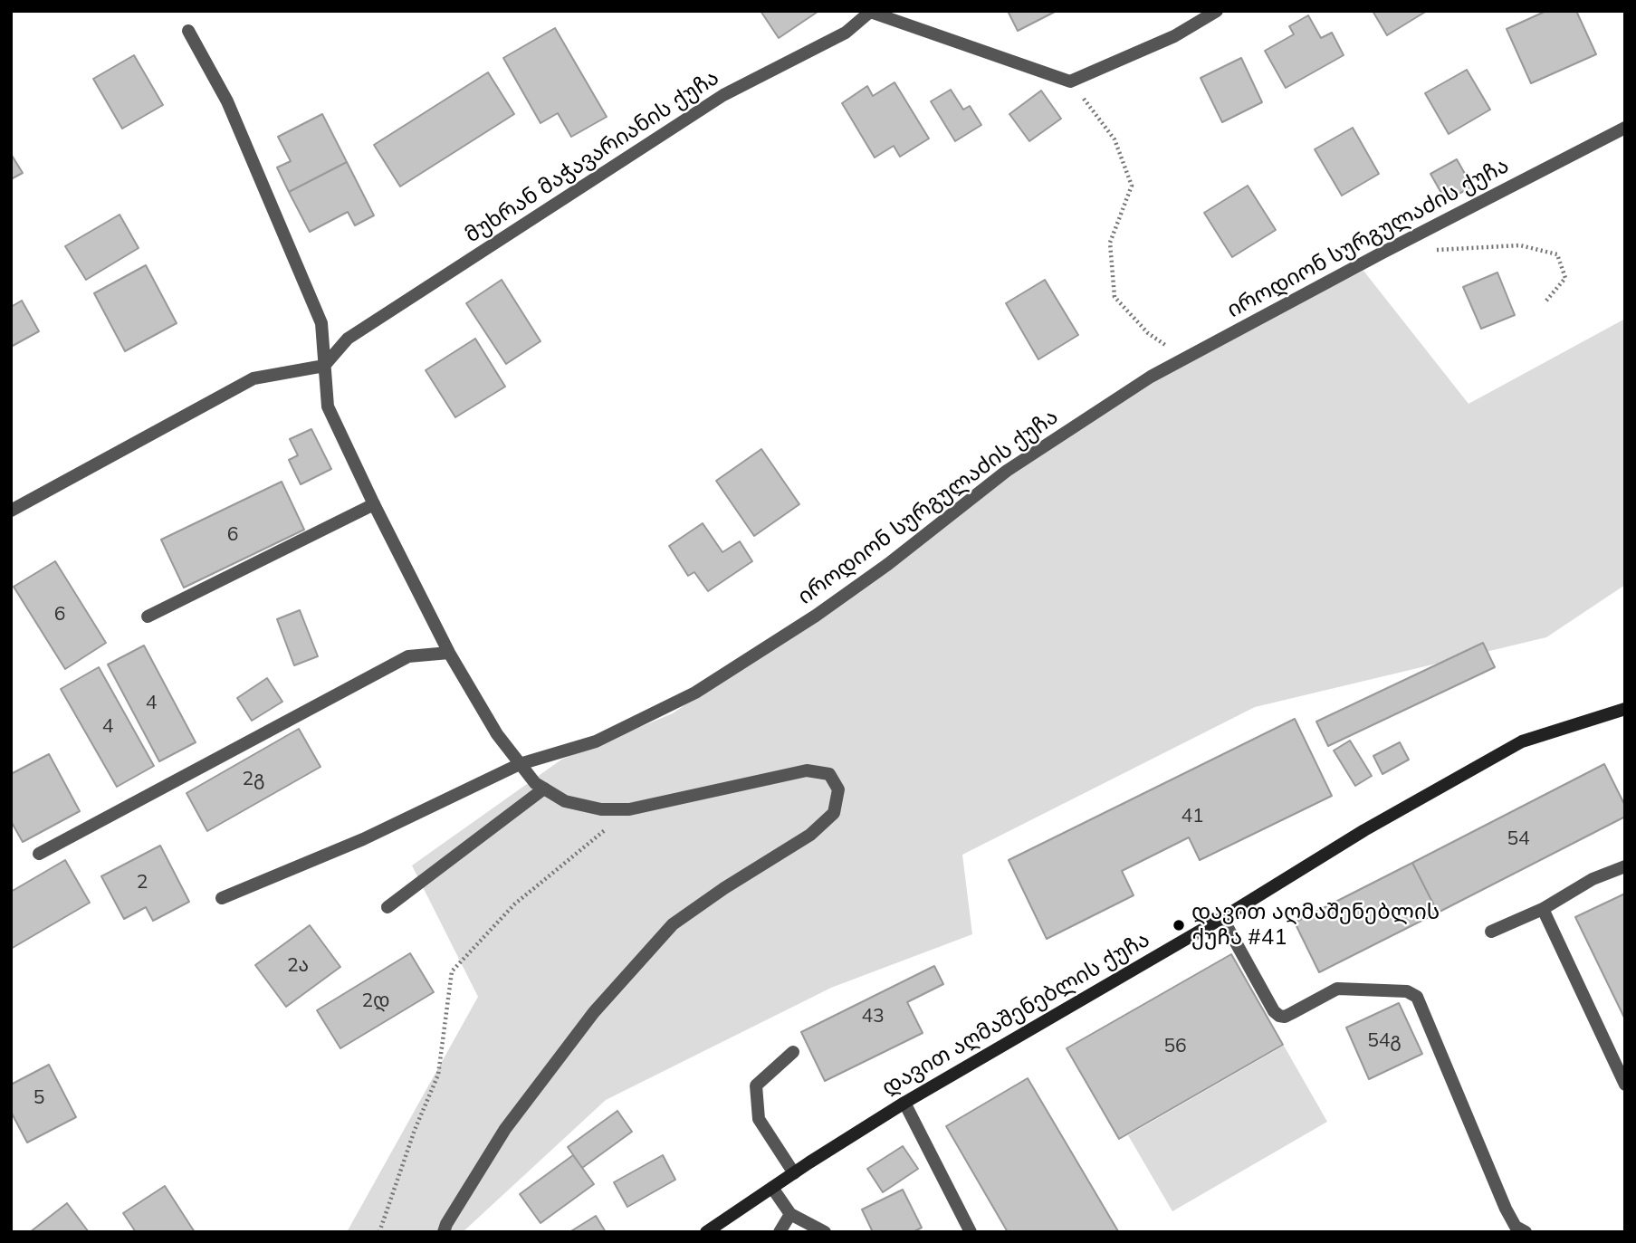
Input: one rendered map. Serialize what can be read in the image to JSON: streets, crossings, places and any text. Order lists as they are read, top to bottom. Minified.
{"streets":{"street":["მუხრან მაჭავარიანის ქუჩა","იროდიონ სურგულაძის ქუჩა","დავით აღმაშენებლის ქუჩა"]},"places":["დავით აღმაშენებლის ქუჩა #41"],"house_numbers":["6","6","4","4","2გ","41","54","2","2ა","2დ","43","54გ","56","5"]}
